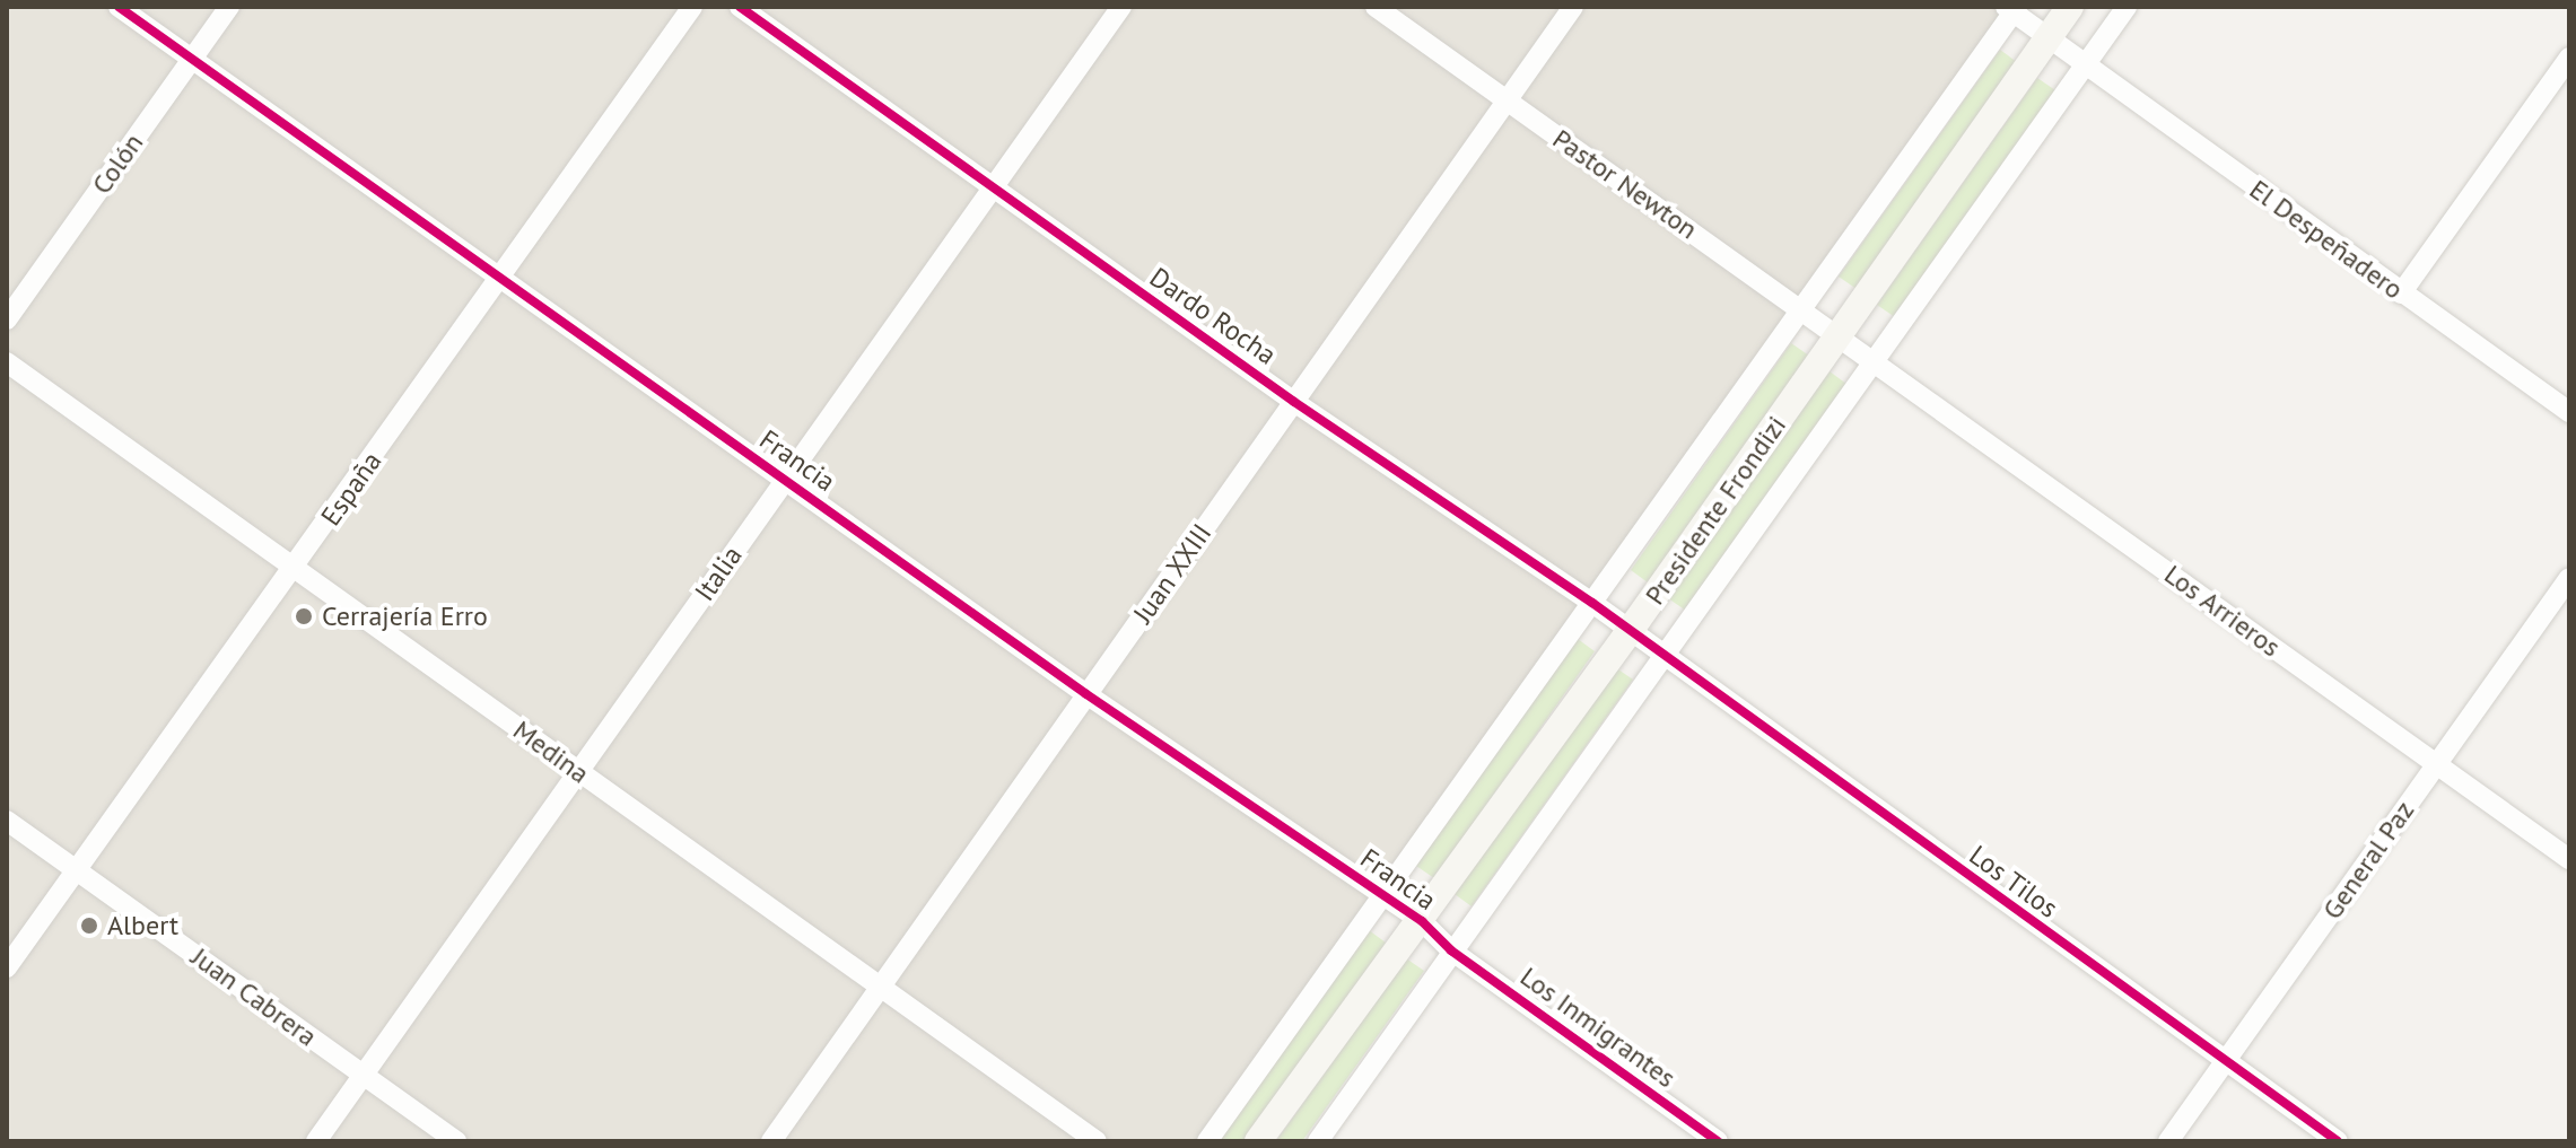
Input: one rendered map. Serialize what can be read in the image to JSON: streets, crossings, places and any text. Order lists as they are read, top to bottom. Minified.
{"streets":{"main road":["Presidente Frondizi"],"street":["Colón","Pastor Newton","El Despeñadero","Dardo Rocha","Francia","España","Italia","Juan XXIII","Los Arrieros","Medina","General Paz","Los Tilos","Juan Cabrera","Los Inmigrantes"]},"crossings":[["Colón","Francia"],["Pastor Newton","Presidente Frondizi"],["Pastor Newton","Juan XXIII"],["Pastor Newton","Los Arrieros"],["El Despeñadero","Presidente Frondizi"],["Dardo Rocha","Presidente Frondizi"],["Dardo Rocha","Italia"],["Dardo Rocha","Juan XXIII"],["Dardo Rocha","Los Tilos"],["Francia","España"],["Francia","Presidente Frondizi"],["Francia","Italia"],["Francia","Juan XXIII"],["Francia","Los Inmigrantes"],["España","Medina"],["España","Juan Cabrera"],["Presidente Frondizi","Los Arrieros"],["Presidente Frondizi","Los Tilos"],["Presidente Frondizi","Los Inmigrantes"],["Italia","Medina"],["Italia","Juan Cabrera"],["Juan XXIII","Medina"],["Los Arrieros","General Paz"],["General Paz","Los Tilos"]],"places":["Cerrajería Erro","Albert"]}
